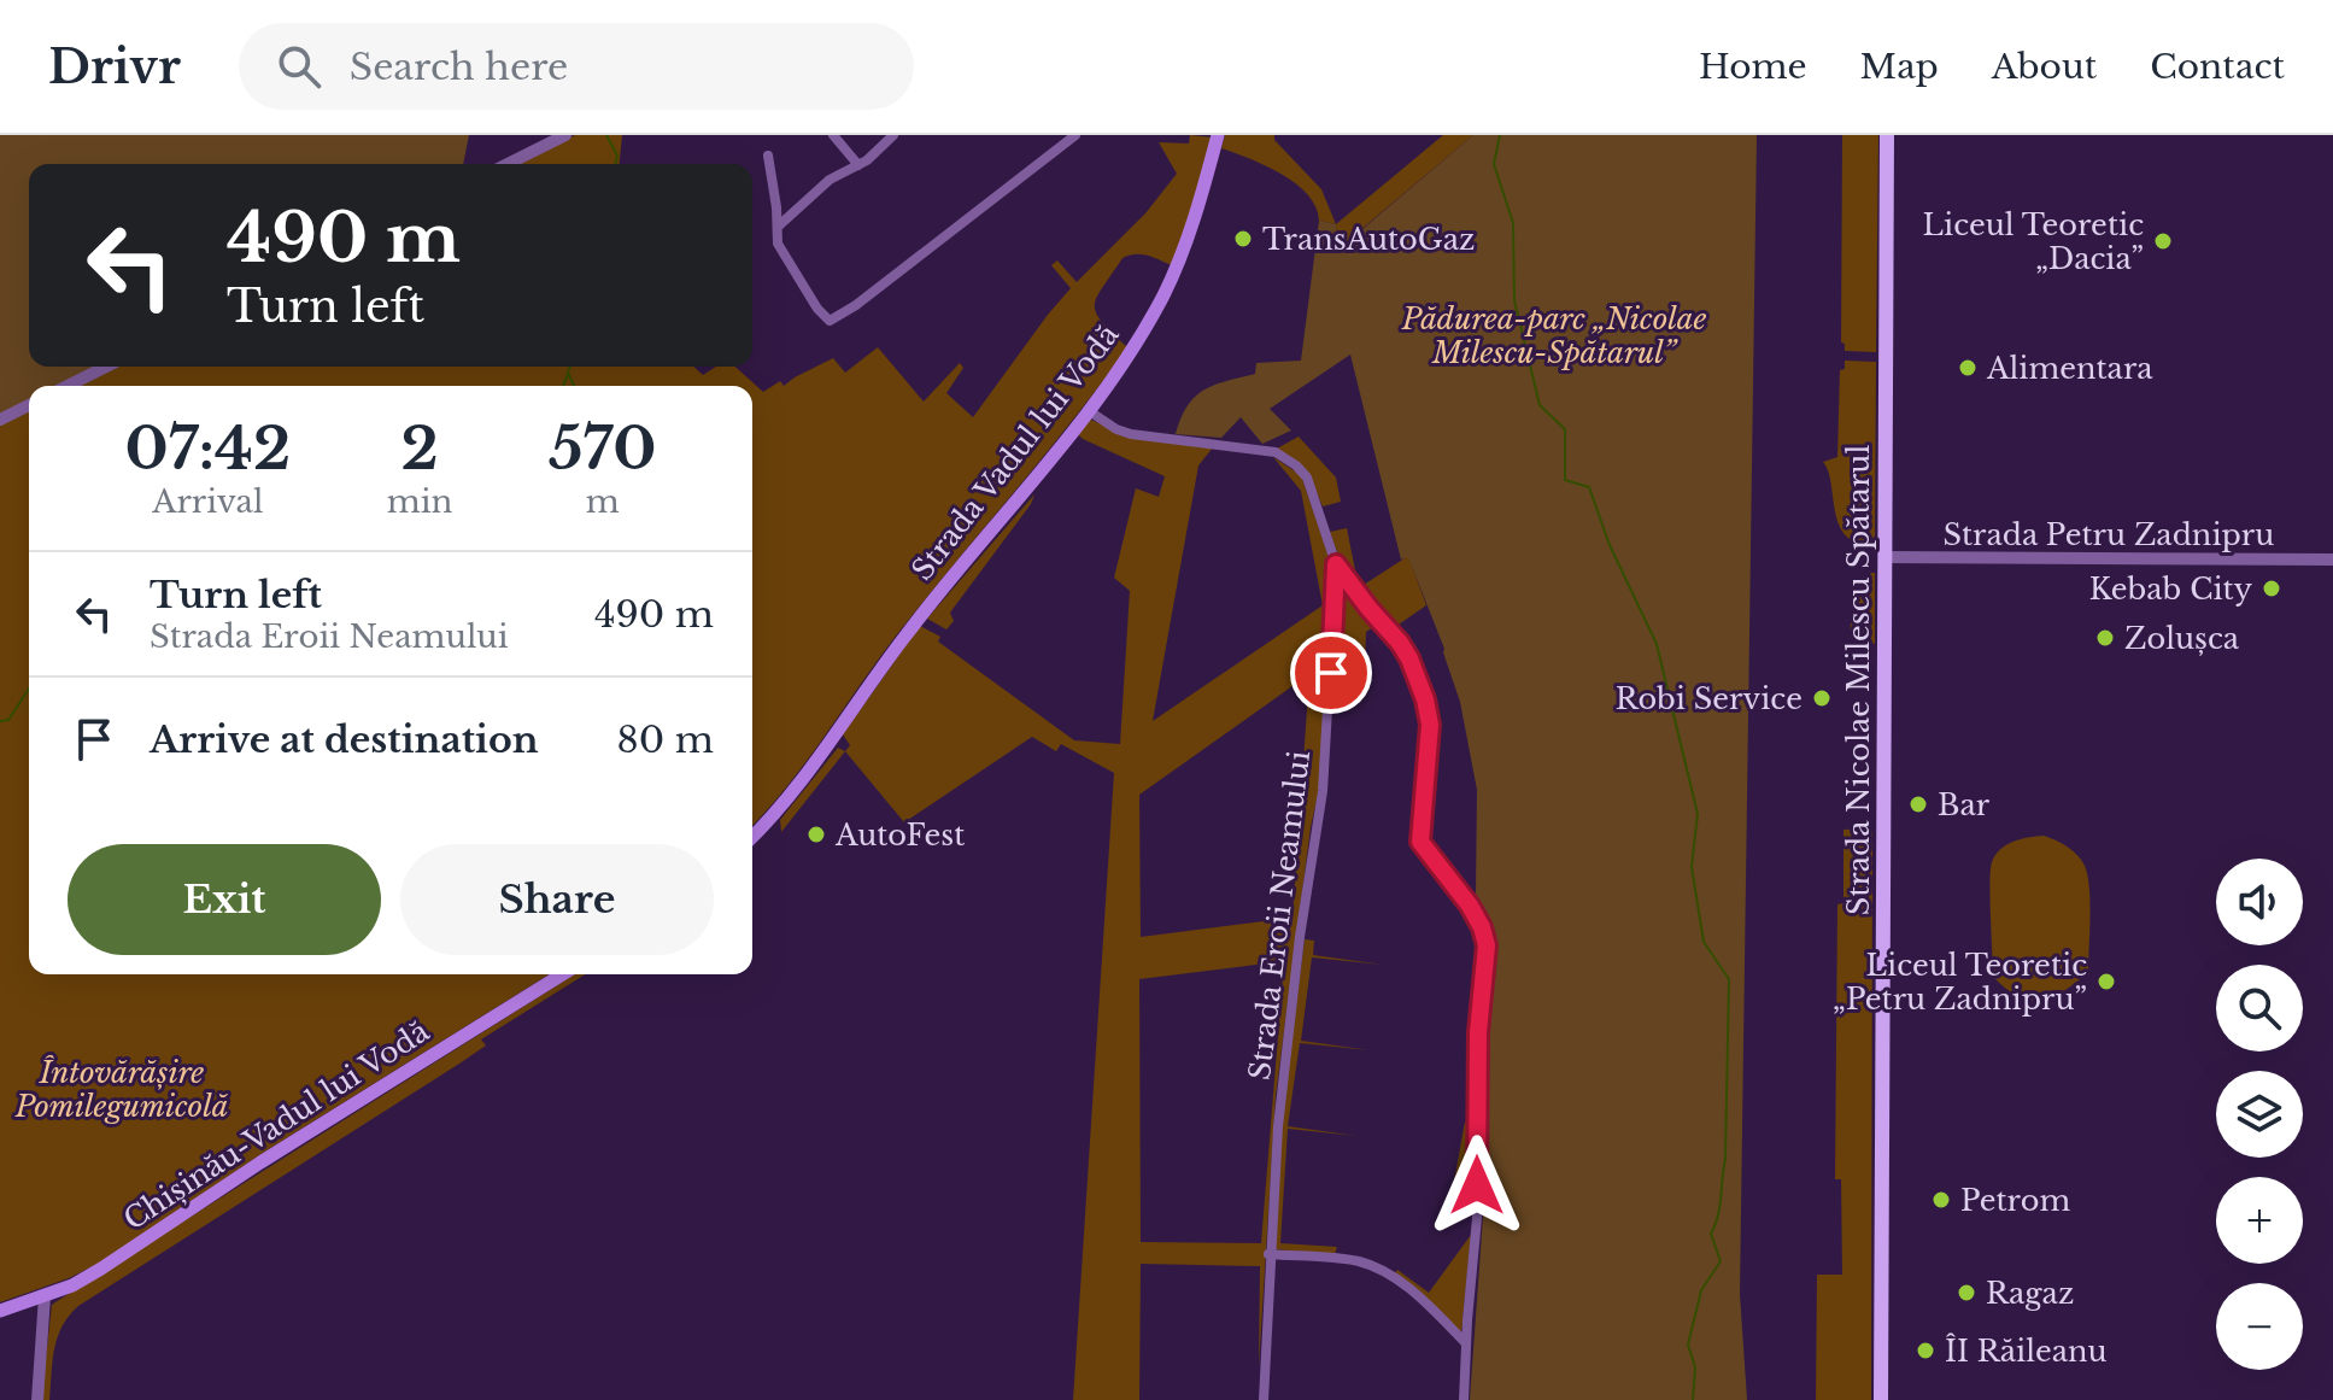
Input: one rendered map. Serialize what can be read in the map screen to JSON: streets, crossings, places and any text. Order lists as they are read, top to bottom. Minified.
{"streets":{"main road":["Strada Vadul lui Vodă","Strada Nicolae Milescu Spătarul","Chișinău-Vadul lui Vodă"],"street":["Strada Petru Zadnipru","Strada Eroii Neamului"]},"crossings":[["Strada Vadul lui Vodă","Strada Eroii Neamului"],["Strada Petru Zadnipru","Strada Nicolae Milescu Spătarul"]],"parks":["Pădurea-parc „Nicolae Milescu-Spătarul”","Întovărășire Pomilegumicolă"],"places":["TransAutoGaz","Liceul Teoretic „Dacia”","Alimentara","Kebab City","Zolușca","Robi Service","Bar","AutoFest","Liceul Teoretic „Petru Zadnipru”","Petrom","Ragaz","ÎI Răileanu"],"page":{"header":"Drivr","search":"Search here","nav":["Home","Map","About","Contact"],"turn":["490 m","Turn left"],"eta":["07:42","Arrival","2","min","570","m"],"list":[{"name":"Turn left","note":"Strada Eroii Neamului","value":"490 m"},{"name":"Arrive at destination","value":"80 m"}],"buttons":["Exit","Share"],"map_buttons":["+","−"]}}
